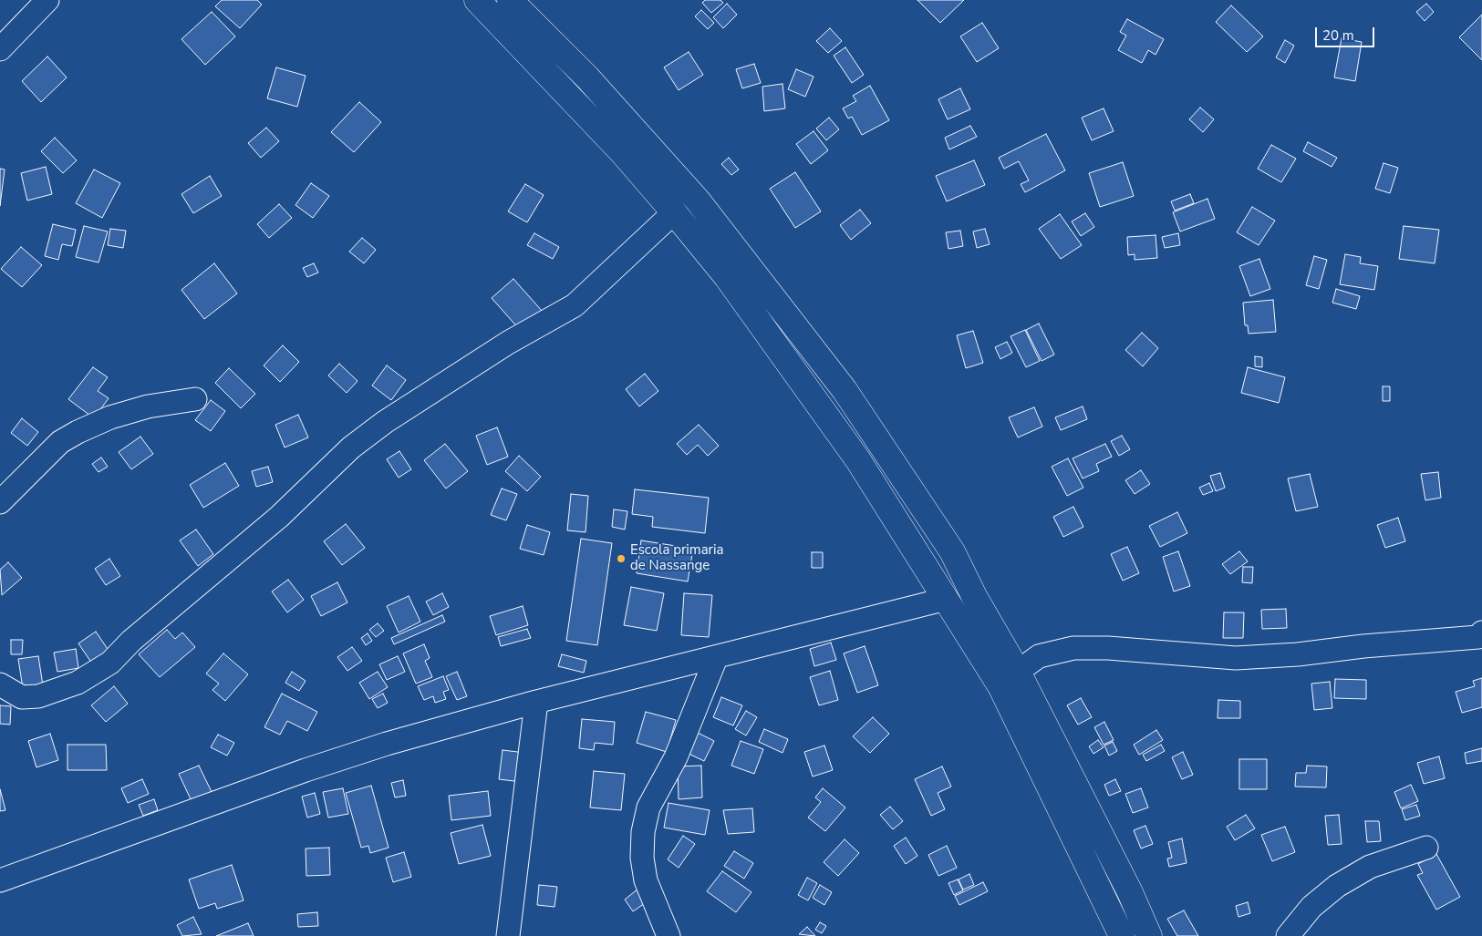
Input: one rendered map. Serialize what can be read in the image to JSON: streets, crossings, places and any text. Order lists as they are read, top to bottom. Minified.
{"places":["Escola primaria de Nassange"],"scale_bar":"20 m"}
